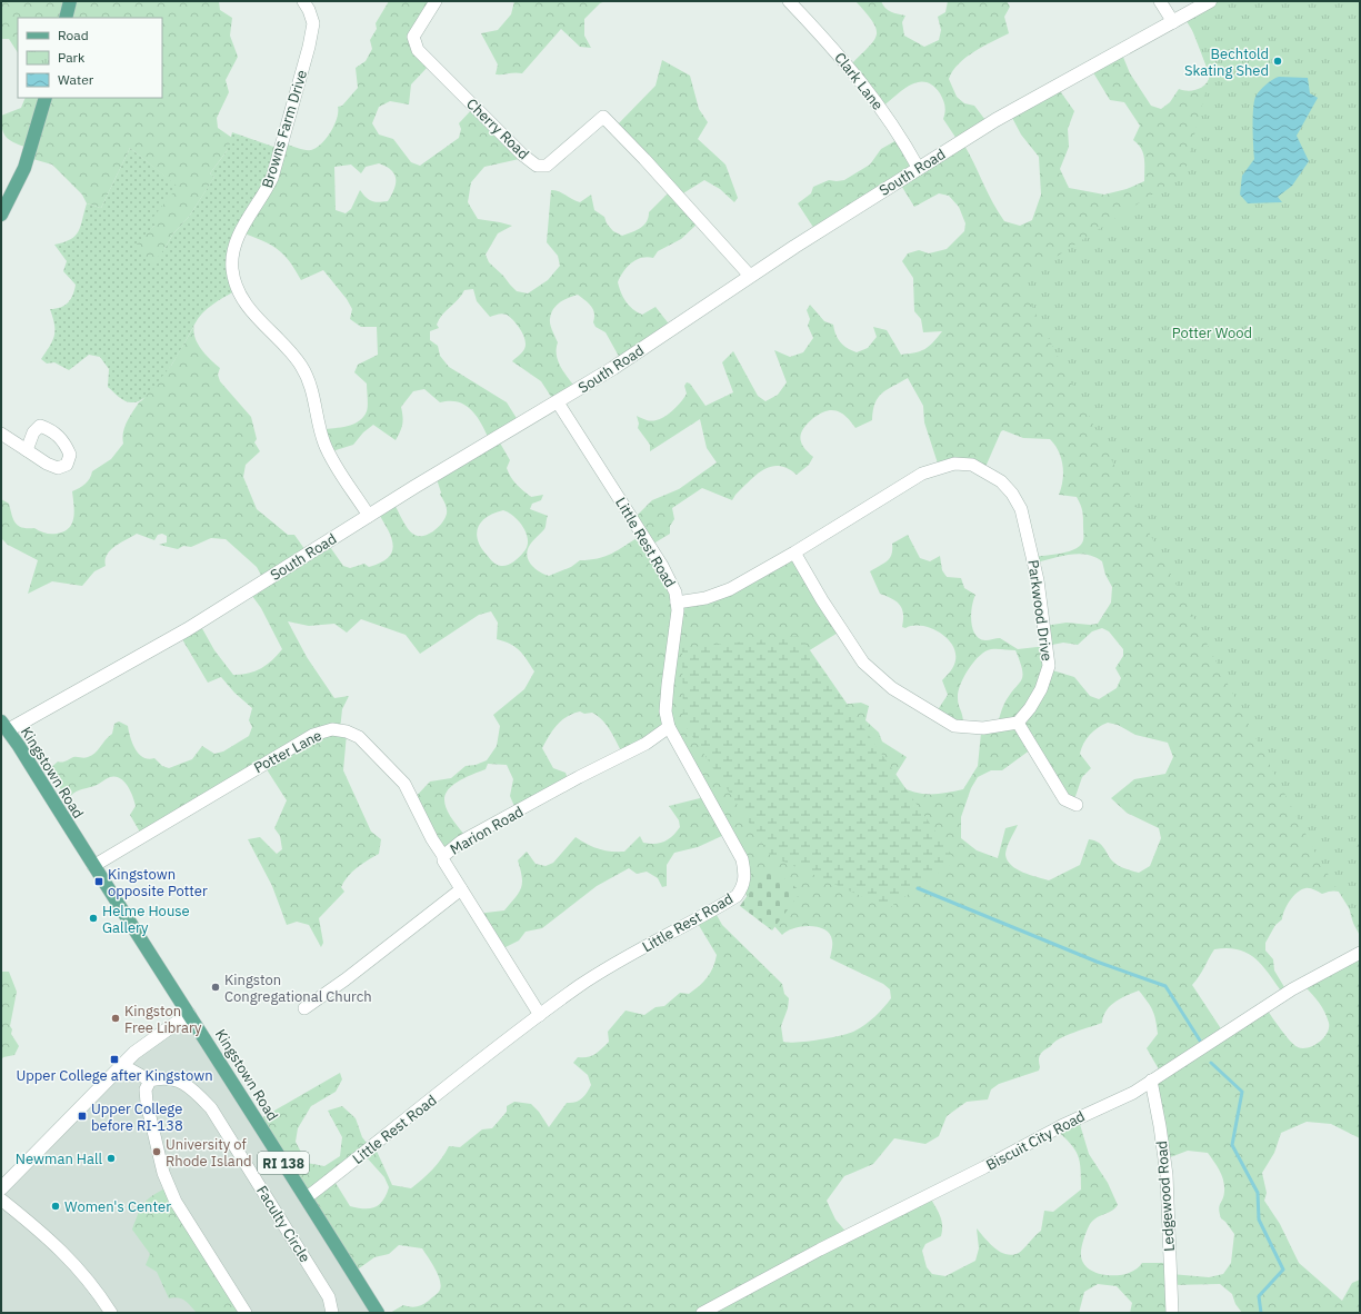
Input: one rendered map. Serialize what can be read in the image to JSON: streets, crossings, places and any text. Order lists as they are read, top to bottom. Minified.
{"streets":{"main road":["Kingstown Road","RI 138"],"street":["Clark Lane","Browns Farm Drive","Cherry Road","South Road","Little Rest Road","Parkwood Drive","Potter Lane","Marion Road","Biscuit City Road","Ledgewood Road","Faculty Circle"]},"crossings":[["Clark Lane","South Road"],["Browns Farm Drive","South Road"],["Cherry Road","South Road"],["South Road","Little Rest Road"],["South Road","Kingstown Road"],["Little Rest Road","Parkwood Drive"],["Little Rest Road","Kingstown Road"],["Little Rest Road","Marion Road"],["Potter Lane","Kingstown Road"],["Potter Lane","Marion Road"],["Biscuit City Road","Ledgewood Road"]],"parks":["Potter Wood"],"places":{"other":["Bechtold Skating Shed","Helme House Gallery","Kingston Congregational Church","Kingston Free Library","University of Rhode Island","Newman Hall","Women's Center"],"transit":["Kingstown opposite Potter","Upper College after Kingstown","Upper College before RI-138"]},"legend":["Road","Park","Water"]}
